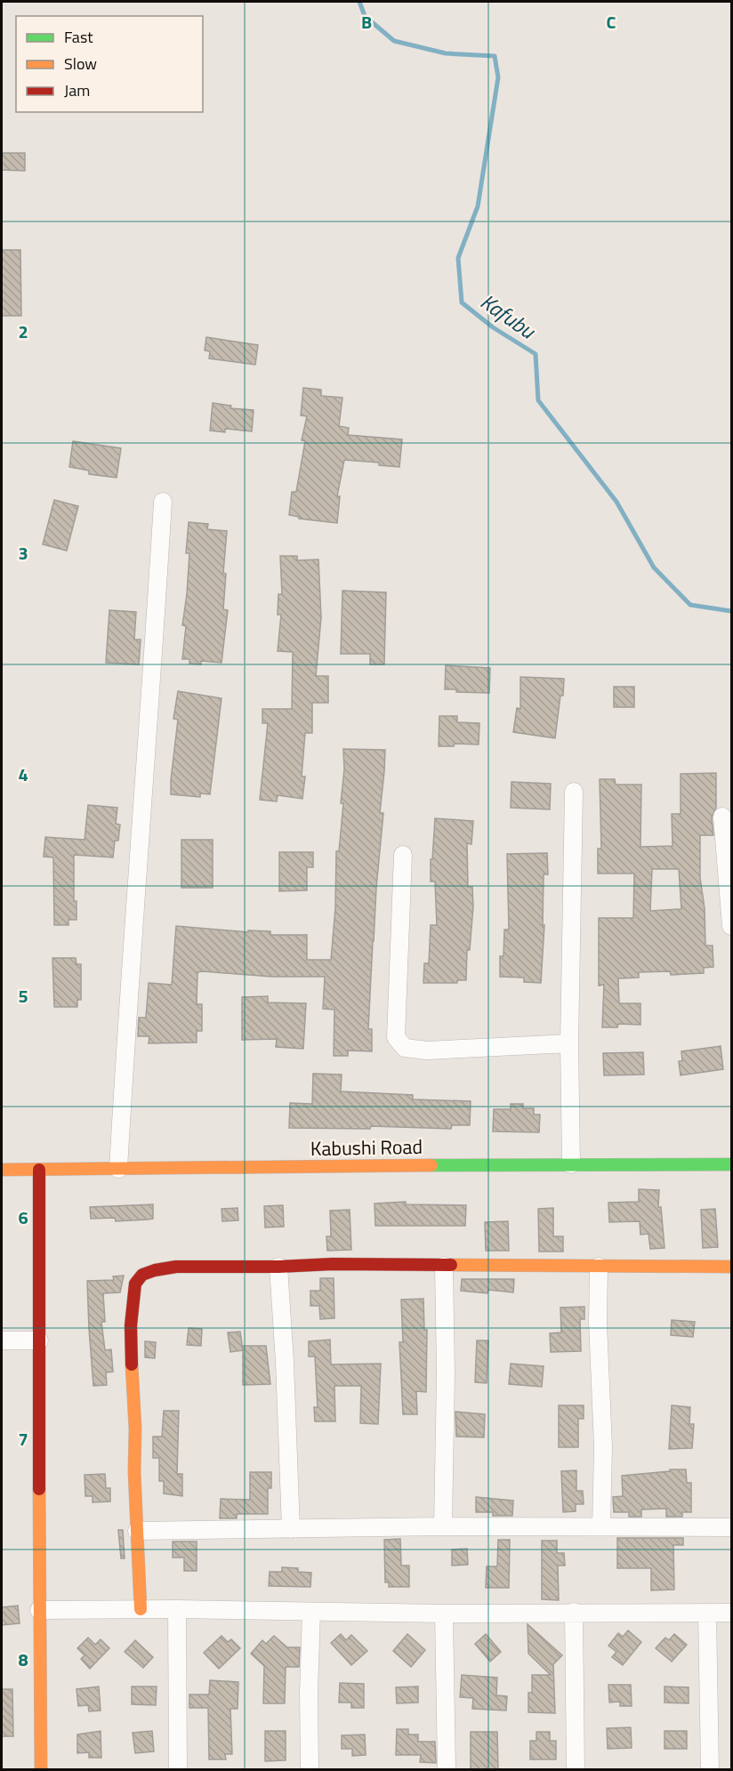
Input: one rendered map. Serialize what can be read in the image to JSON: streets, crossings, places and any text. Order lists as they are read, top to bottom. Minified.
{"streets":{"street":["Kabushi Road"]},"water":["Kafubu"],"legend":["Fast","Slow","Jam"],"grid":{"columns":["B","C"],"rows":["2","3","4","5","6","7","8"]}}
